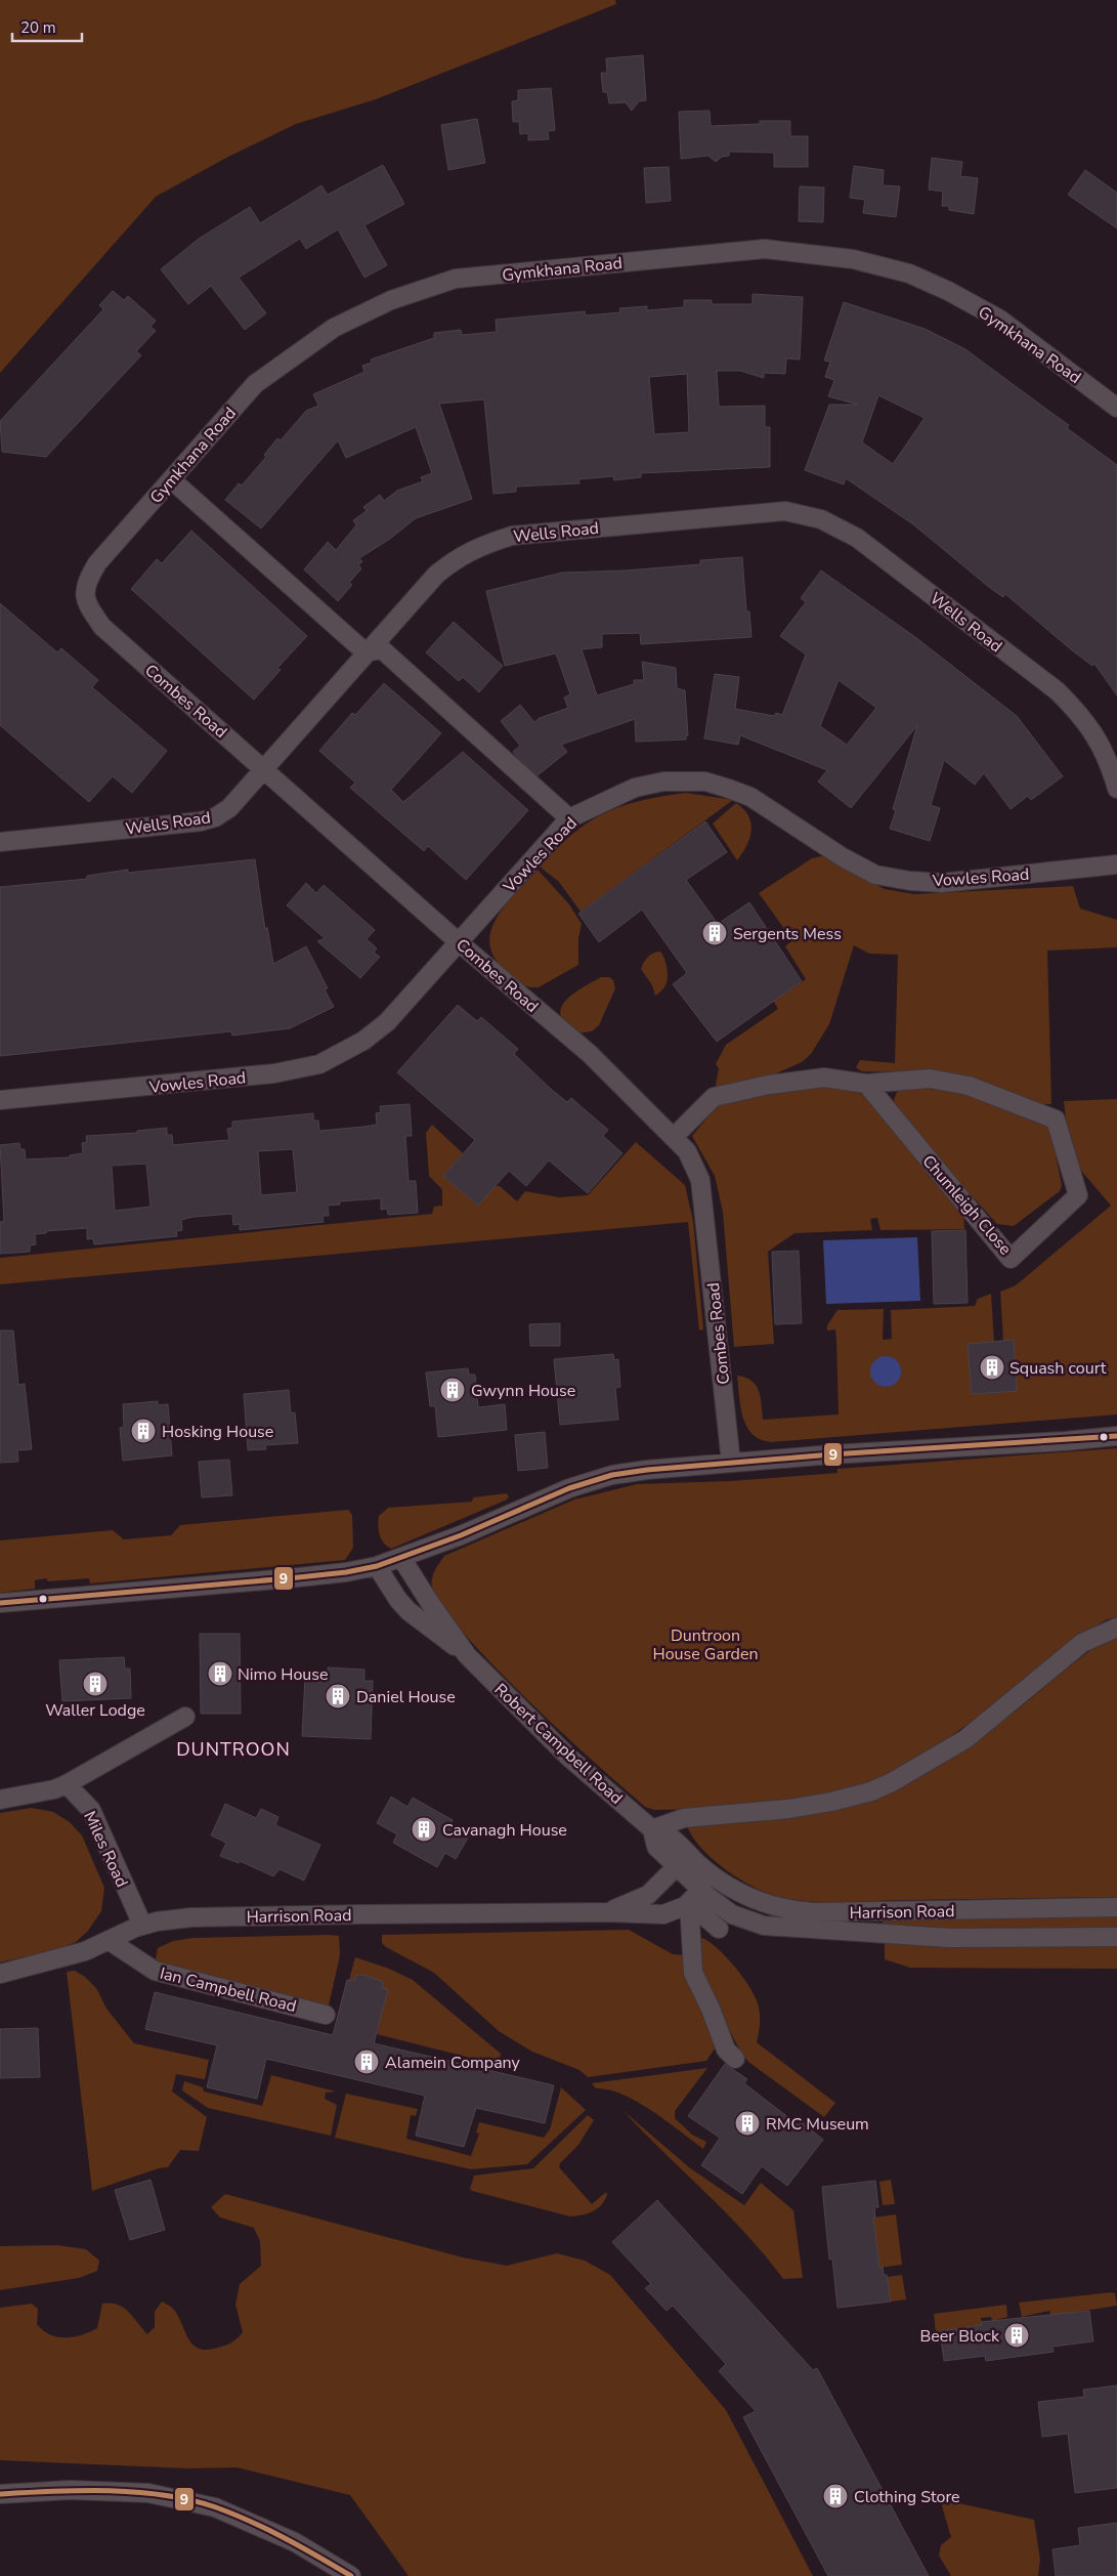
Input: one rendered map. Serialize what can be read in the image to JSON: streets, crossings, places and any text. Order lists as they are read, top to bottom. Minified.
{"streets":{"street":["Gymkhana Road","Wells Road","Combes Road","Vowles Road","Chumleigh Close","Robert Campbell Road","Miles Road","Harrison Road","Ian Campbell Road"]},"crossings":[["Gymkhana Road","Combes Road"],["Wells Road","Combes Road"],["Combes Road","Vowles Road"],["Combes Road","Chumleigh Close"],["Robert Campbell Road","Harrison Road"],["Miles Road","Harrison Road"],["Harrison Road","Ian Campbell Road"]],"districts":["DUNTROON"],"parks":["Duntroon House Garden"],"places":{"building":["Sergents Mess","Squash court","Gwynn House","Hosking House","Nimo House","Waller Lodge","Daniel House","Cavanagh House","Alamein Company","RMC Museum","Beer Block","Clothing Store"]},"lines":["transit line 9"],"scale_bar":"20 m"}
